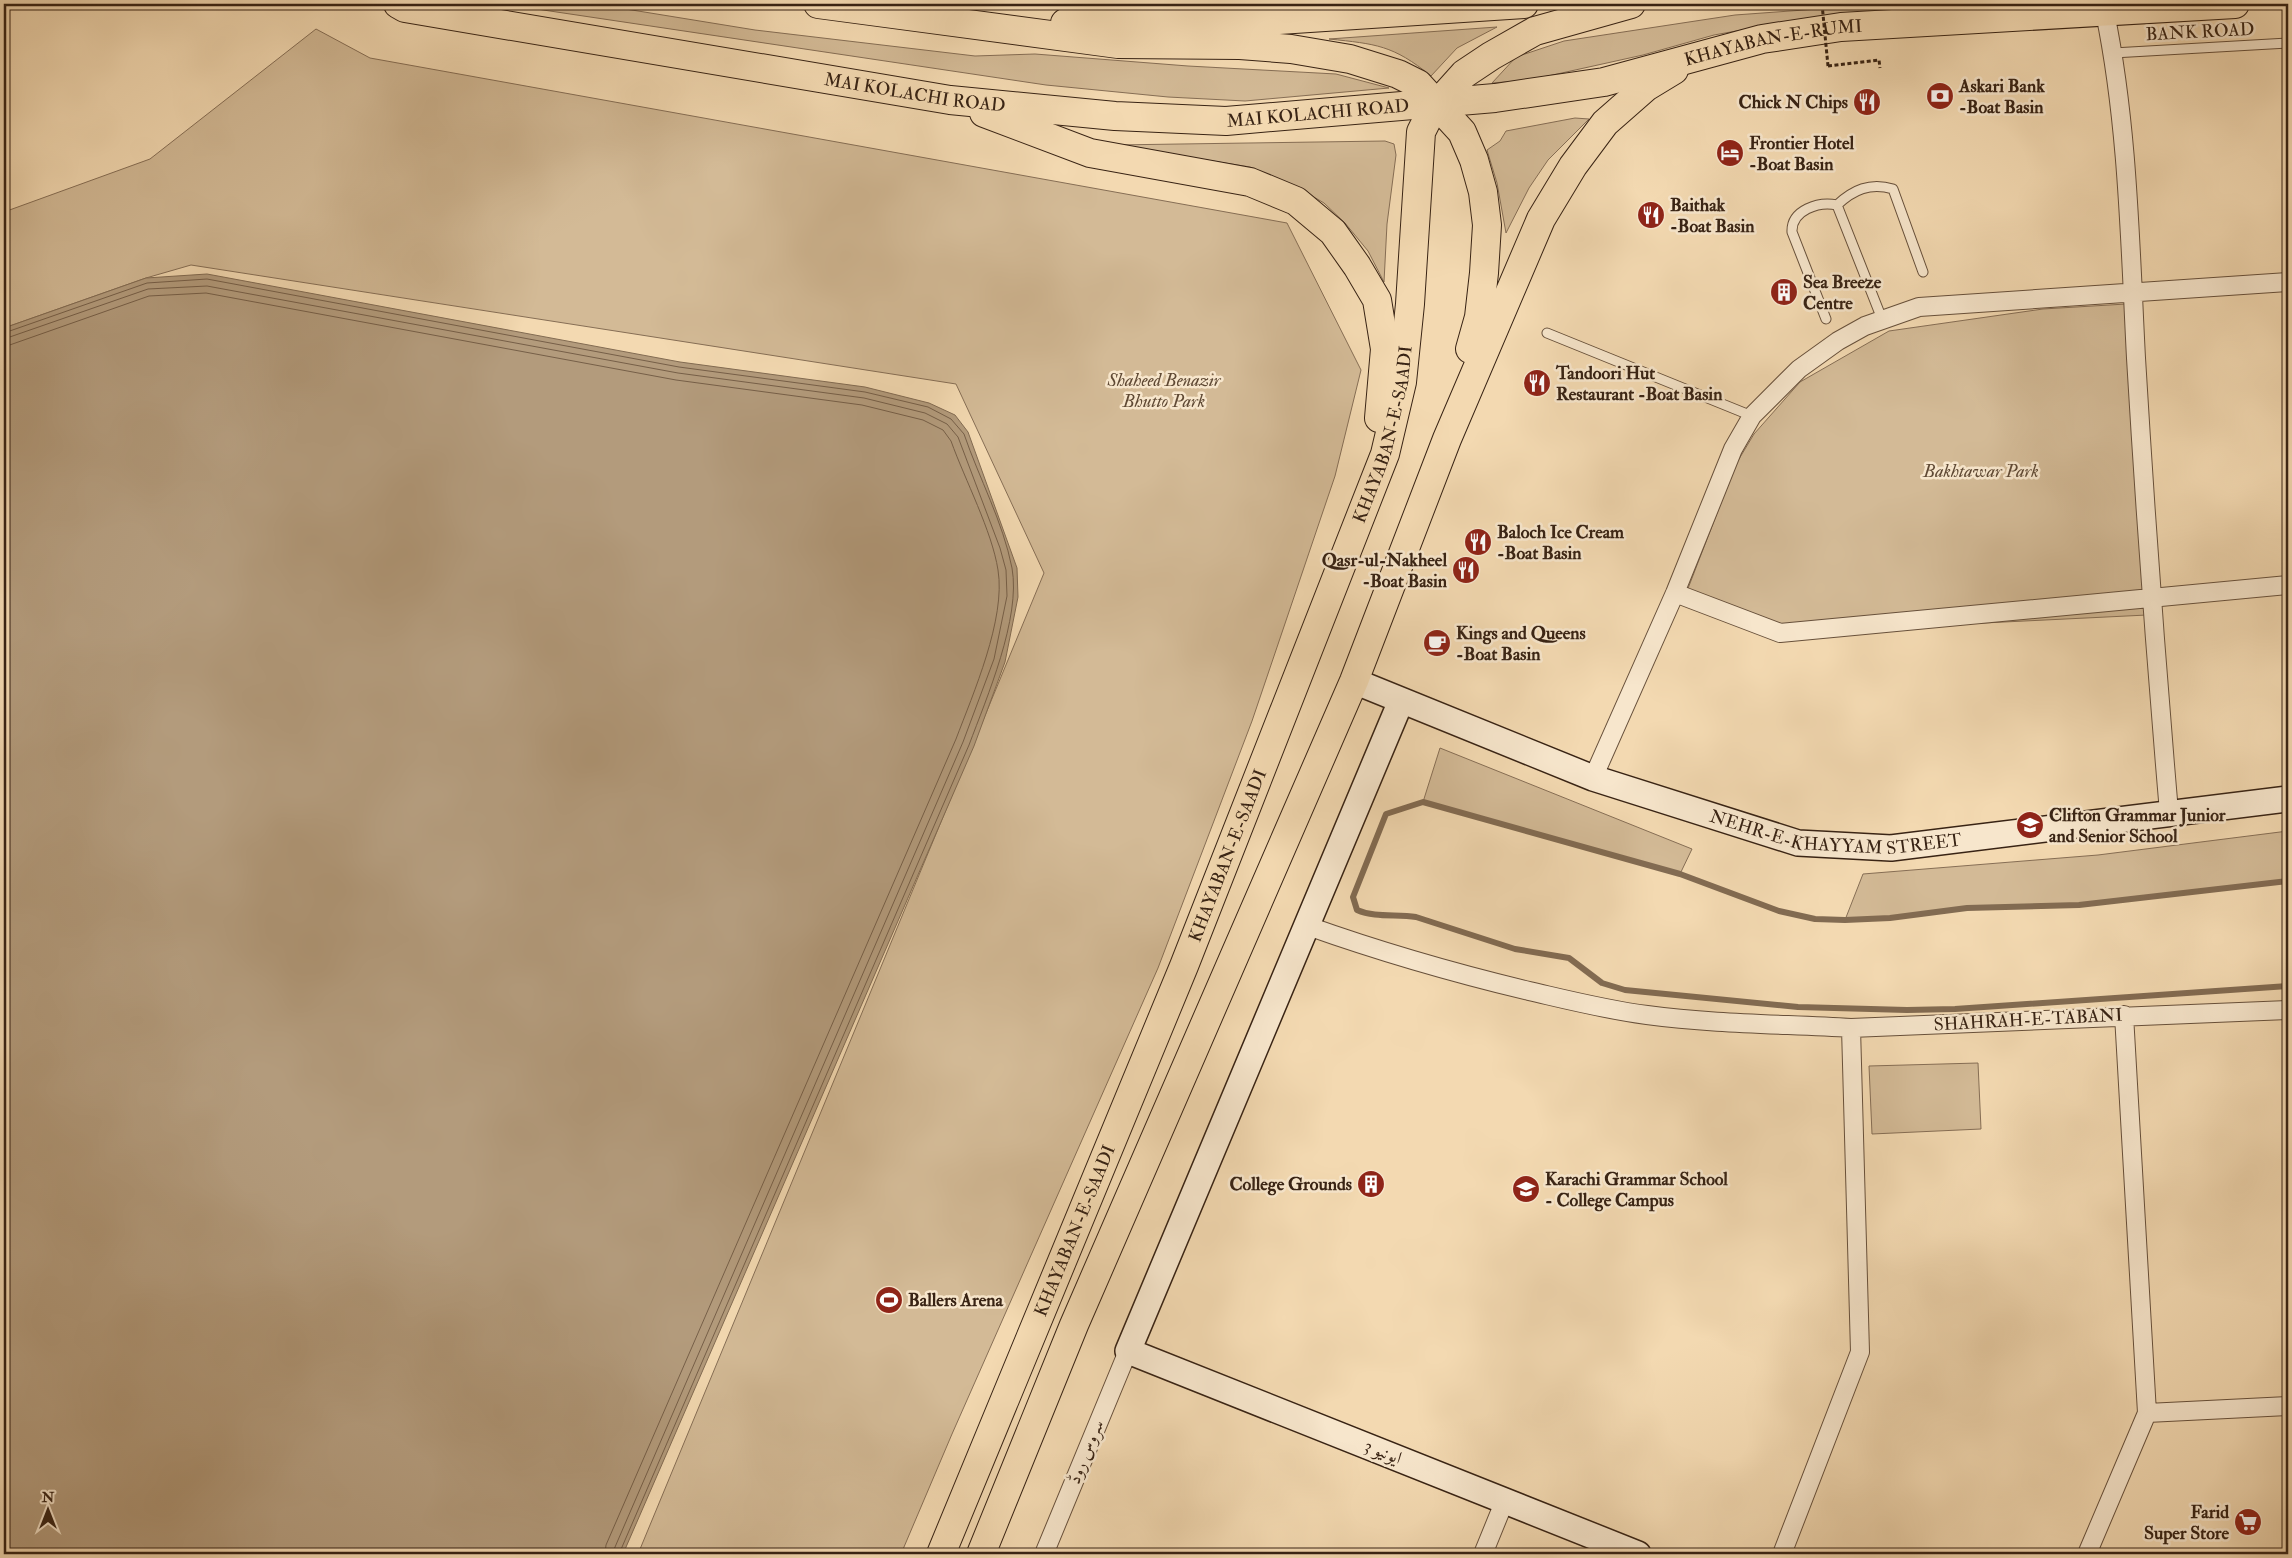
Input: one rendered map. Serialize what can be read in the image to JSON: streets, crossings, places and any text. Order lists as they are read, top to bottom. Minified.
{"streets":{"main road":["KHAYABAN-E-RUMI","MAI KOLACHI ROAD","KHAYABAN-E-SAADI"],"street":["NEHR-E-KHAYYAM STREET","SHAHRAH-E-TABANI","سروس روڈ","ایونیو 3"],"lane":["BANK ROAD"]},"crossings":[["KHAYABAN-E-RUMI","MAI KOLACHI ROAD"],["KHAYABAN-E-RUMI","KHAYABAN-E-SAADI"],["MAI KOLACHI ROAD","KHAYABAN-E-SAADI"],["KHAYABAN-E-SAADI","NEHR-E-KHAYYAM STREET"],["سروس روڈ","ایونیو 3"]],"parks":["Shaheed Benazir Bhutto Park","Bakhtawar Park"],"places":{"bank":["Askari Bank -Boat Basin"],"restaurant":["Chick N Chips","Baithak -Boat Basin","Tandoori Hut Restaurant -Boat Basin","Baloch Ice Cream -Boat Basin","Qasr-ul-Nakheel -Boat Basin"],"hotel":["Frontier Hotel -Boat Basin"],"building":["Sea Breeze Centre","College Grounds"],"cafe":["Kings and Queens -Boat Basin"],"school or university":["Clifton Grammar Junior and Senior School","Karachi Grammar School - College Campus"],"sports":["Ballers Arena"],"supermarket":["Farid Super Store"]},"north":"top"}
